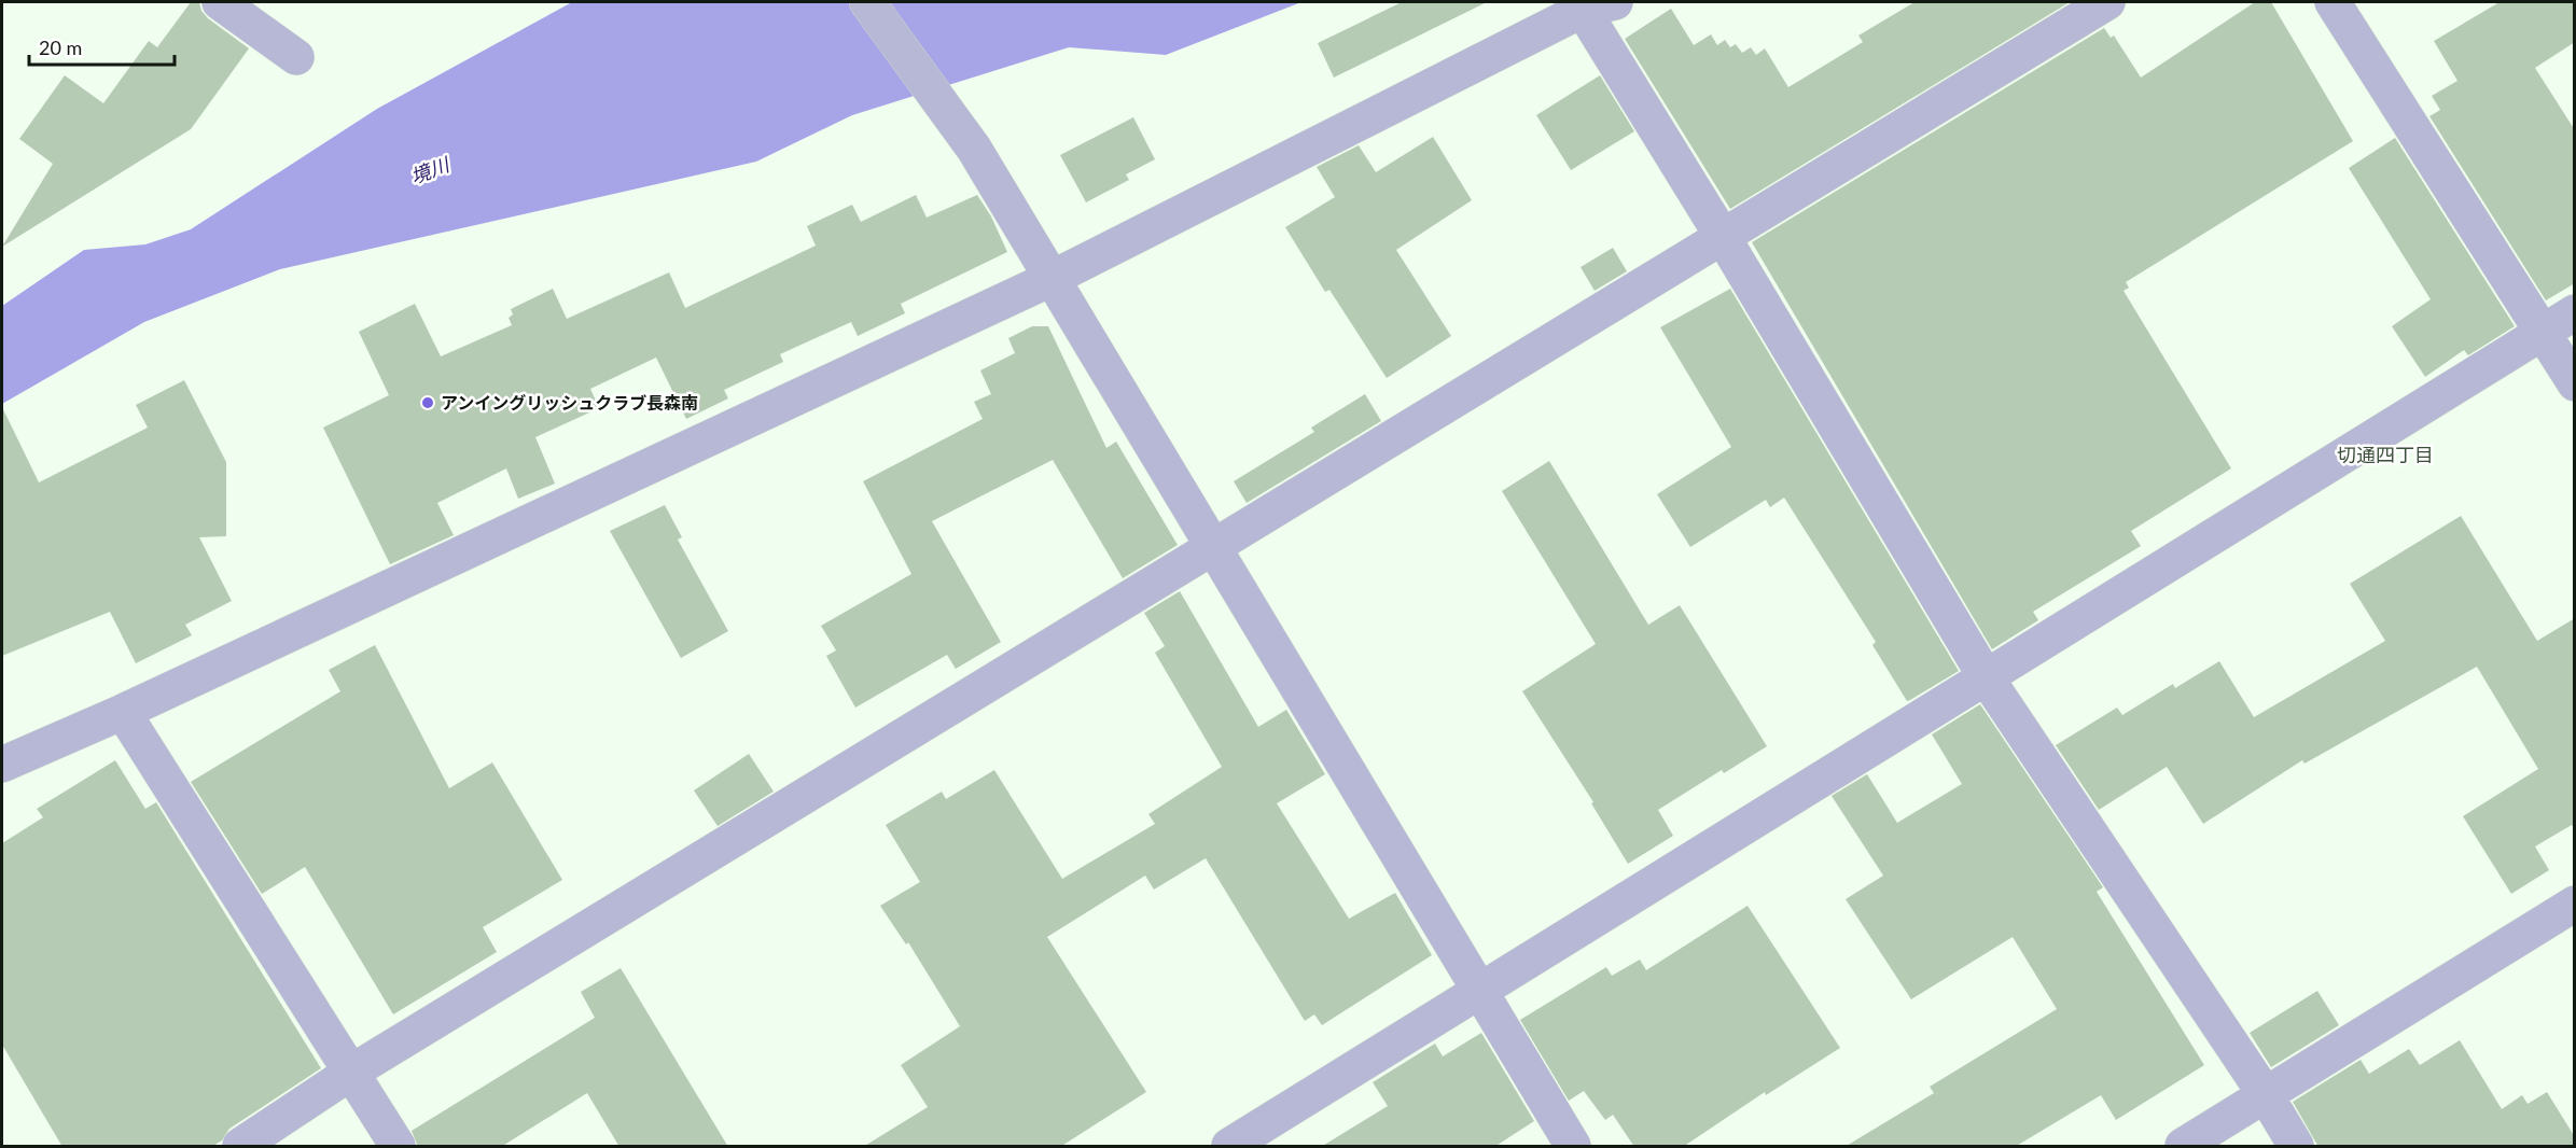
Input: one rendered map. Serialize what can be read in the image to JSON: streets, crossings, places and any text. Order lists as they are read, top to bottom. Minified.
{"districts":["切通四丁目"],"water":["境川"],"places":["アンイングリッシュクラブ長森南"],"scale_bar":"20 m"}
